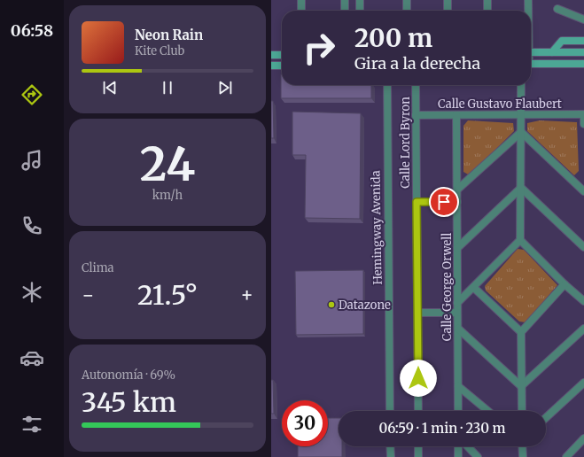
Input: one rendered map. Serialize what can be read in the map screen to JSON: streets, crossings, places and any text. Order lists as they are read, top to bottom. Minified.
{"streets":{"street":["Calle Gustavo Flaubert","Calle Lord Byron","Hemingway Avenida","Calle George Orwell"]},"crossings":[["Calle Gustavo Flaubert","Calle Lord Byron"],["Calle Gustavo Flaubert","Calle George Orwell"]],"places":["Datazone"],"page":{"tabs":"06:58","turn":["200 m","Gira a la derecha"],"song":["Neon Rain","Kite Club"],"tile":[["24","km/h"],"Clima",["Autonomía · 69%","345 km"]],"heat":["−","21.5°","+"],"limit":"30","trip":"06:59 · 1 min · 230 m"}}
